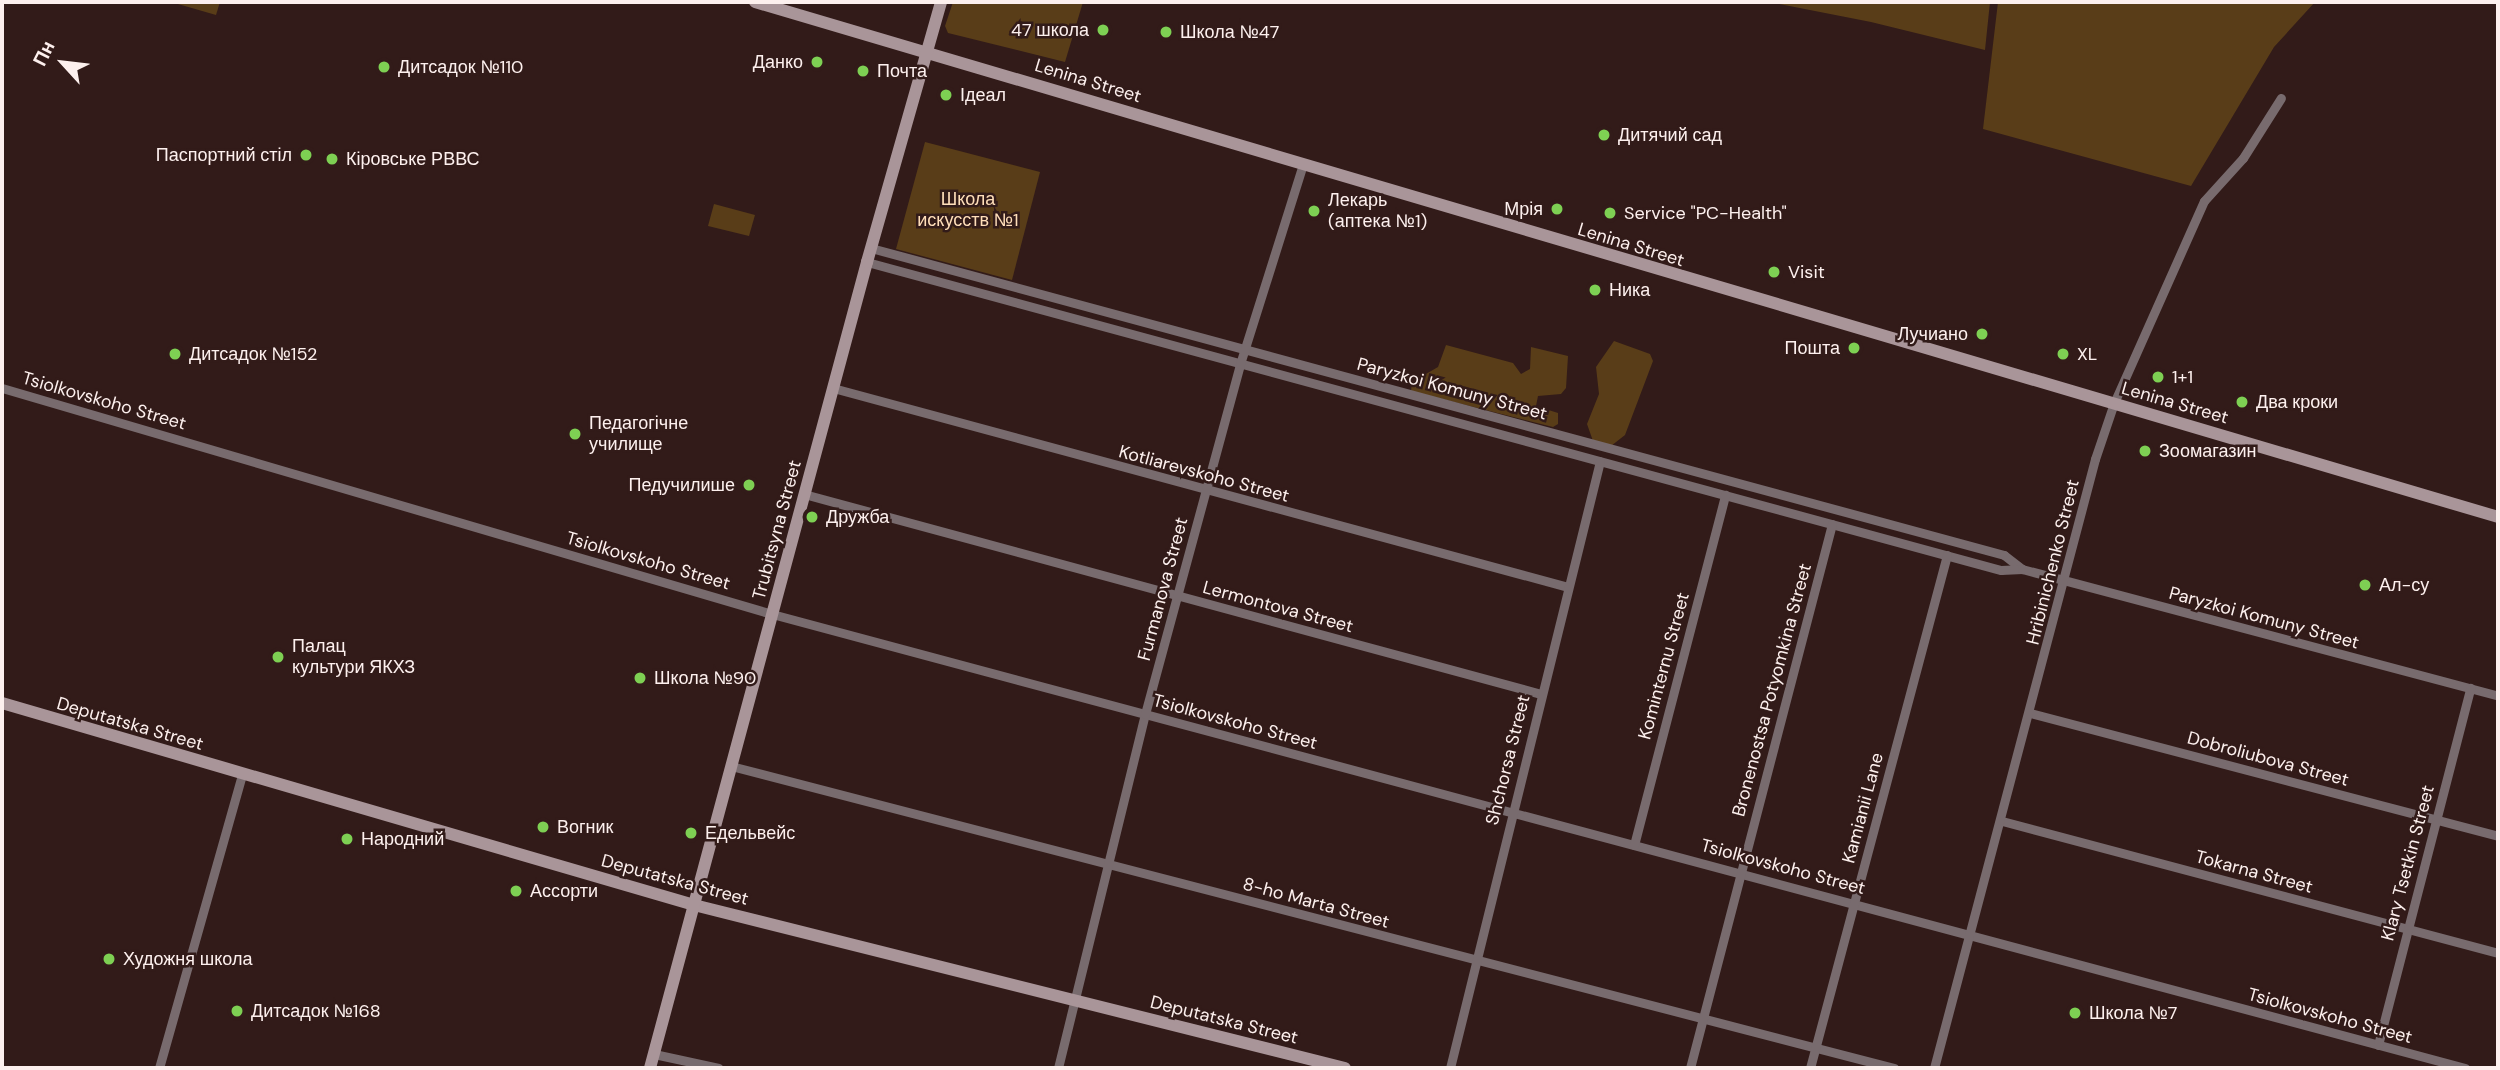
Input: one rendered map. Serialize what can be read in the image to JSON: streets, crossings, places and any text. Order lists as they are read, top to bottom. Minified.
{"streets":{"street":["Lenina Street","Paryzkoi Komuny Street","Tsiolkovskoho Street","Kotliarevskoho Street","Trubitsyna Street","Hribinichenko Street","Furmanova Street","Lermontova Street","Kominternu Street","Bronenostsa Potyomkina Street","Deputatska Street","Dobroliubova Street","Shchorsa Street","Kamianii Lane","Klary Tsetkin Street","Tokarna Street","8-ho Marta Street"]},"crossings":[["Lenina Street","Trubitsyna Street"],["Lenina Street","Hribinichenko Street"],["Lenina Street","Furmanova Street"],["Paryzkoi Komuny Street","Trubitsyna Street"],["Paryzkoi Komuny Street","Hribinichenko Street"],["Paryzkoi Komuny Street","Furmanova Street"],["Paryzkoi Komuny Street","Kominternu Street"],["Paryzkoi Komuny Street","Bronenostsa Potyomkina Street"],["Paryzkoi Komuny Street","Shchorsa Street"],["Paryzkoi Komuny Street","Kamianii Lane"],["Paryzkoi Komuny Street","Klary Tsetkin Street"],["Tsiolkovskoho Street","Trubitsyna Street"],["Tsiolkovskoho Street","Hribinichenko Street"],["Tsiolkovskoho Street","Furmanova Street"],["Tsiolkovskoho Street","Kominternu Street"],["Tsiolkovskoho Street","Bronenostsa Potyomkina Street"],["Tsiolkovskoho Street","Shchorsa Street"],["Tsiolkovskoho Street","Kamianii Lane"],["Tsiolkovskoho Street","Klary Tsetkin Street"],["Kotliarevskoho Street","Trubitsyna Street"],["Kotliarevskoho Street","Furmanova Street"],["Kotliarevskoho Street","Shchorsa Street"],["Trubitsyna Street","Lermontova Street"],["Trubitsyna Street","Deputatska Street"],["Trubitsyna Street","8-ho Marta Street"],["Hribinichenko Street","Dobroliubova Street"],["Hribinichenko Street","Tokarna Street"],["Furmanova Street","Lermontova Street"],["Furmanova Street","Deputatska Street"],["Furmanova Street","8-ho Marta Street"],["Lermontova Street","Shchorsa Street"],["Bronenostsa Potyomkina Street","8-ho Marta Street"],["Dobroliubova Street","Klary Tsetkin Street"],["Shchorsa Street","8-ho Marta Street"],["Kamianii Lane","8-ho Marta Street"],["Klary Tsetkin Street","Tokarna Street"]],"parks":["Школа искусств №1"],"places":["47 школа","Школа №47","Данко","Дитсадок №110","Почта","Ідеал","Дитячий сад","Паспортний стіл","Кіровське РВВС","Мрія","Лекарь (аптека №1)","Service \"PC-Health\"","Visit","Ника","Лучиано","Пошта","Дитсадок №152","XL","1+1","Два кроки","Педагогічне училище","Зоомагазин","Педучилише","Дружба","Ал-су","Палац культури ЯКХЗ","Школа №90","Вогник","Едельвейс","Народний","Ассорти","Художня школа","Дитсадок №168","Школа №7"],"north":"top left"}
